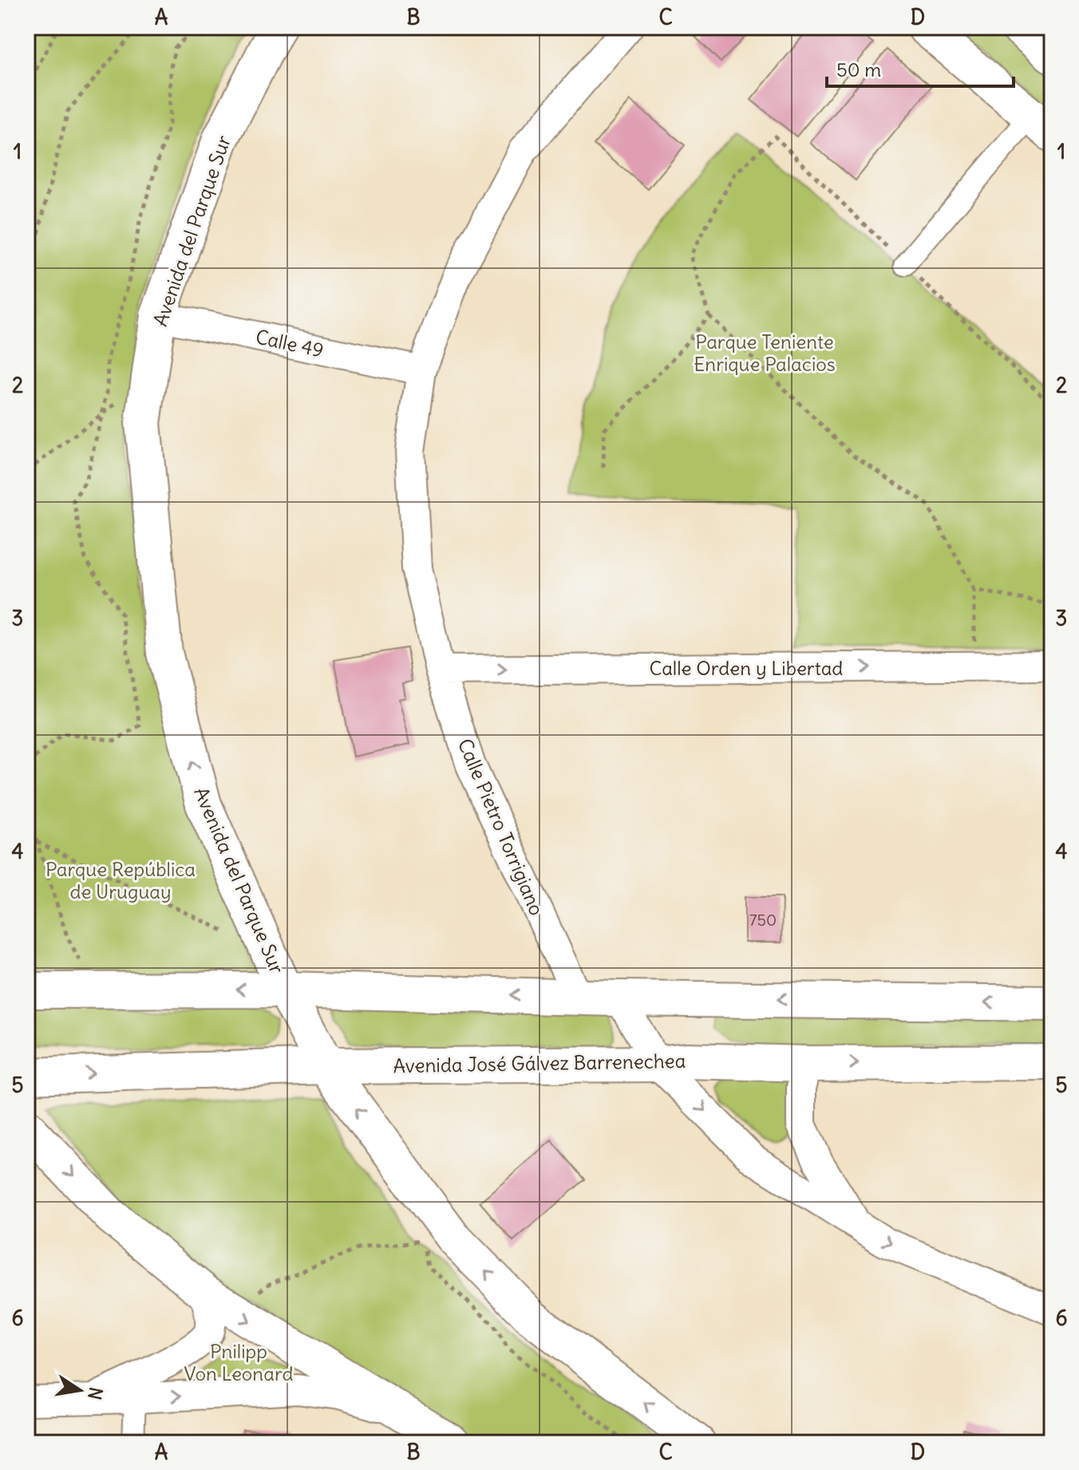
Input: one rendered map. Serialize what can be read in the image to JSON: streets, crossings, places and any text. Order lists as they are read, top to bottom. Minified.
{"streets":{"main road":["Avenida del Parque Sur","Avenida José Gálvez Barrenechea"],"street":["Calle 49","Calle Orden y Libertad","Calle Pietro Torrigiano"]},"crossings":[["Avenida del Parque Sur","Calle 49"],["Avenida del Parque Sur","Avenida José Gálvez Barrenechea"],["Calle 49","Calle Pietro Torrigiano"],["Calle Orden y Libertad","Calle Pietro Torrigiano"]],"one_way":["Avenida del Parque Sur","Calle Orden y Libertad"],"parks":["Parque Teniente Enrique Palacios","Parque República de Uruguay","Pnilipp Von Leonard"],"house_numbers":["750"],"scale_bar":"50 m","north":"right","grid":{"columns":["A","B","C","D"],"rows":["1","2","3","4","5","6"]}}
